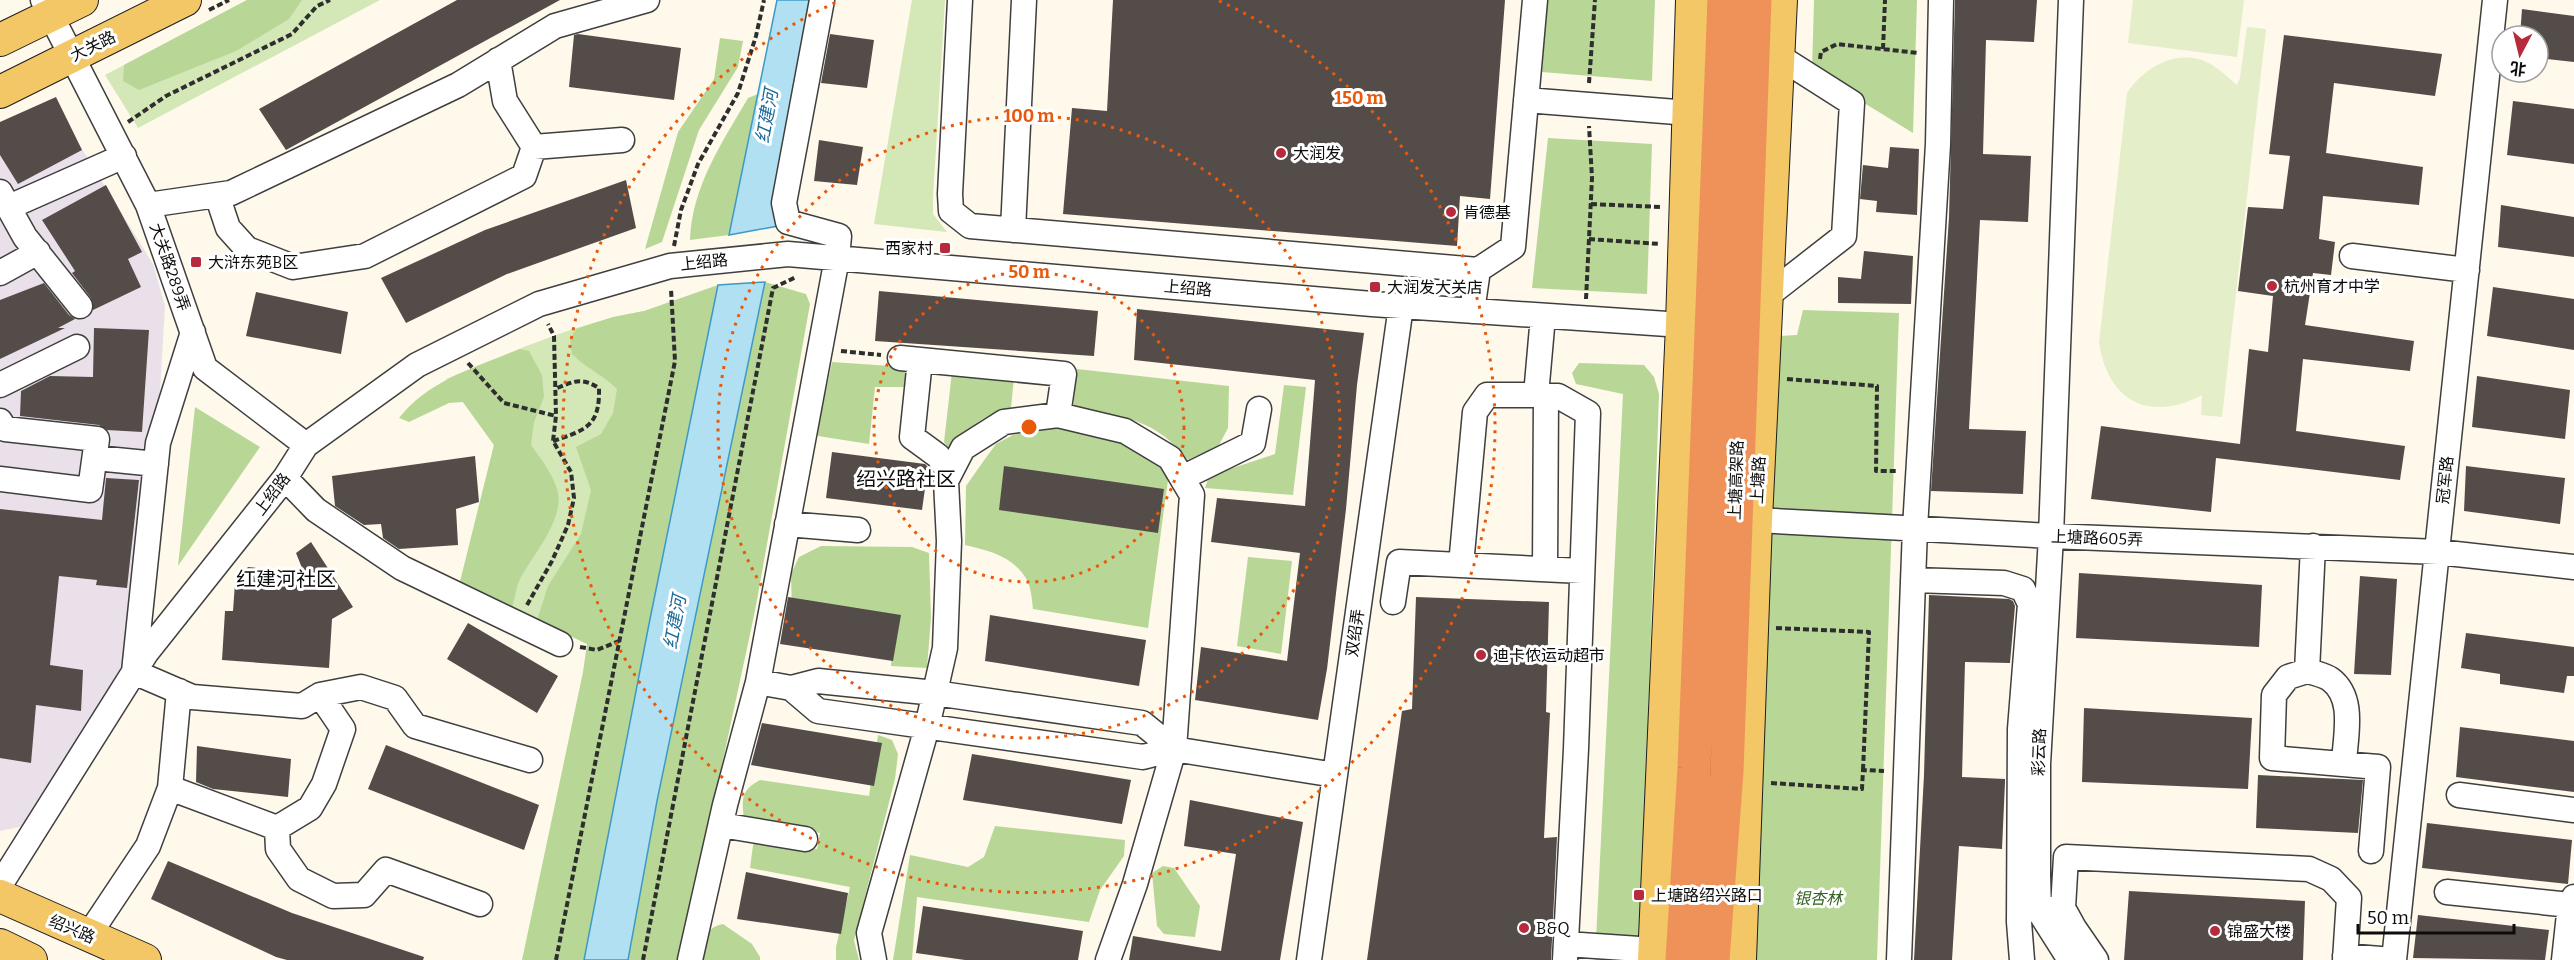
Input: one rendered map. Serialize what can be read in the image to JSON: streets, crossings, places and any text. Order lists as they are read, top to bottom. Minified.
{"streets":{"highway":["上塘高架路"],"main road":["大关路","上塘路","绍兴路"],"street":["上绍路","大关路289弄","冠军路","上塘路605弄","双绍弄","彩云路"]},"crossings":[["大关路","大关路289弄"],["上绍路","大关路289弄"],["上绍路","双绍弄"],["上塘路","上塘路605弄"],["冠军路","上塘路605弄"],["上塘路605弄","彩云路"]],"districts":["绍兴路社区","红建河社区"],"water":["红建河"],"parks":["银杏林"],"places":{"other":["大润发","肯德基","杭州育才中学","迪卡侬运动超市","B&Q","锦盛大楼"],"transit":["西家村","大浒东苑B区","大润发大关店","上塘路绍兴路口"]},"scale_bar":"50 m","north":"bottom","rings":["150 m","100 m","50 m"]}
